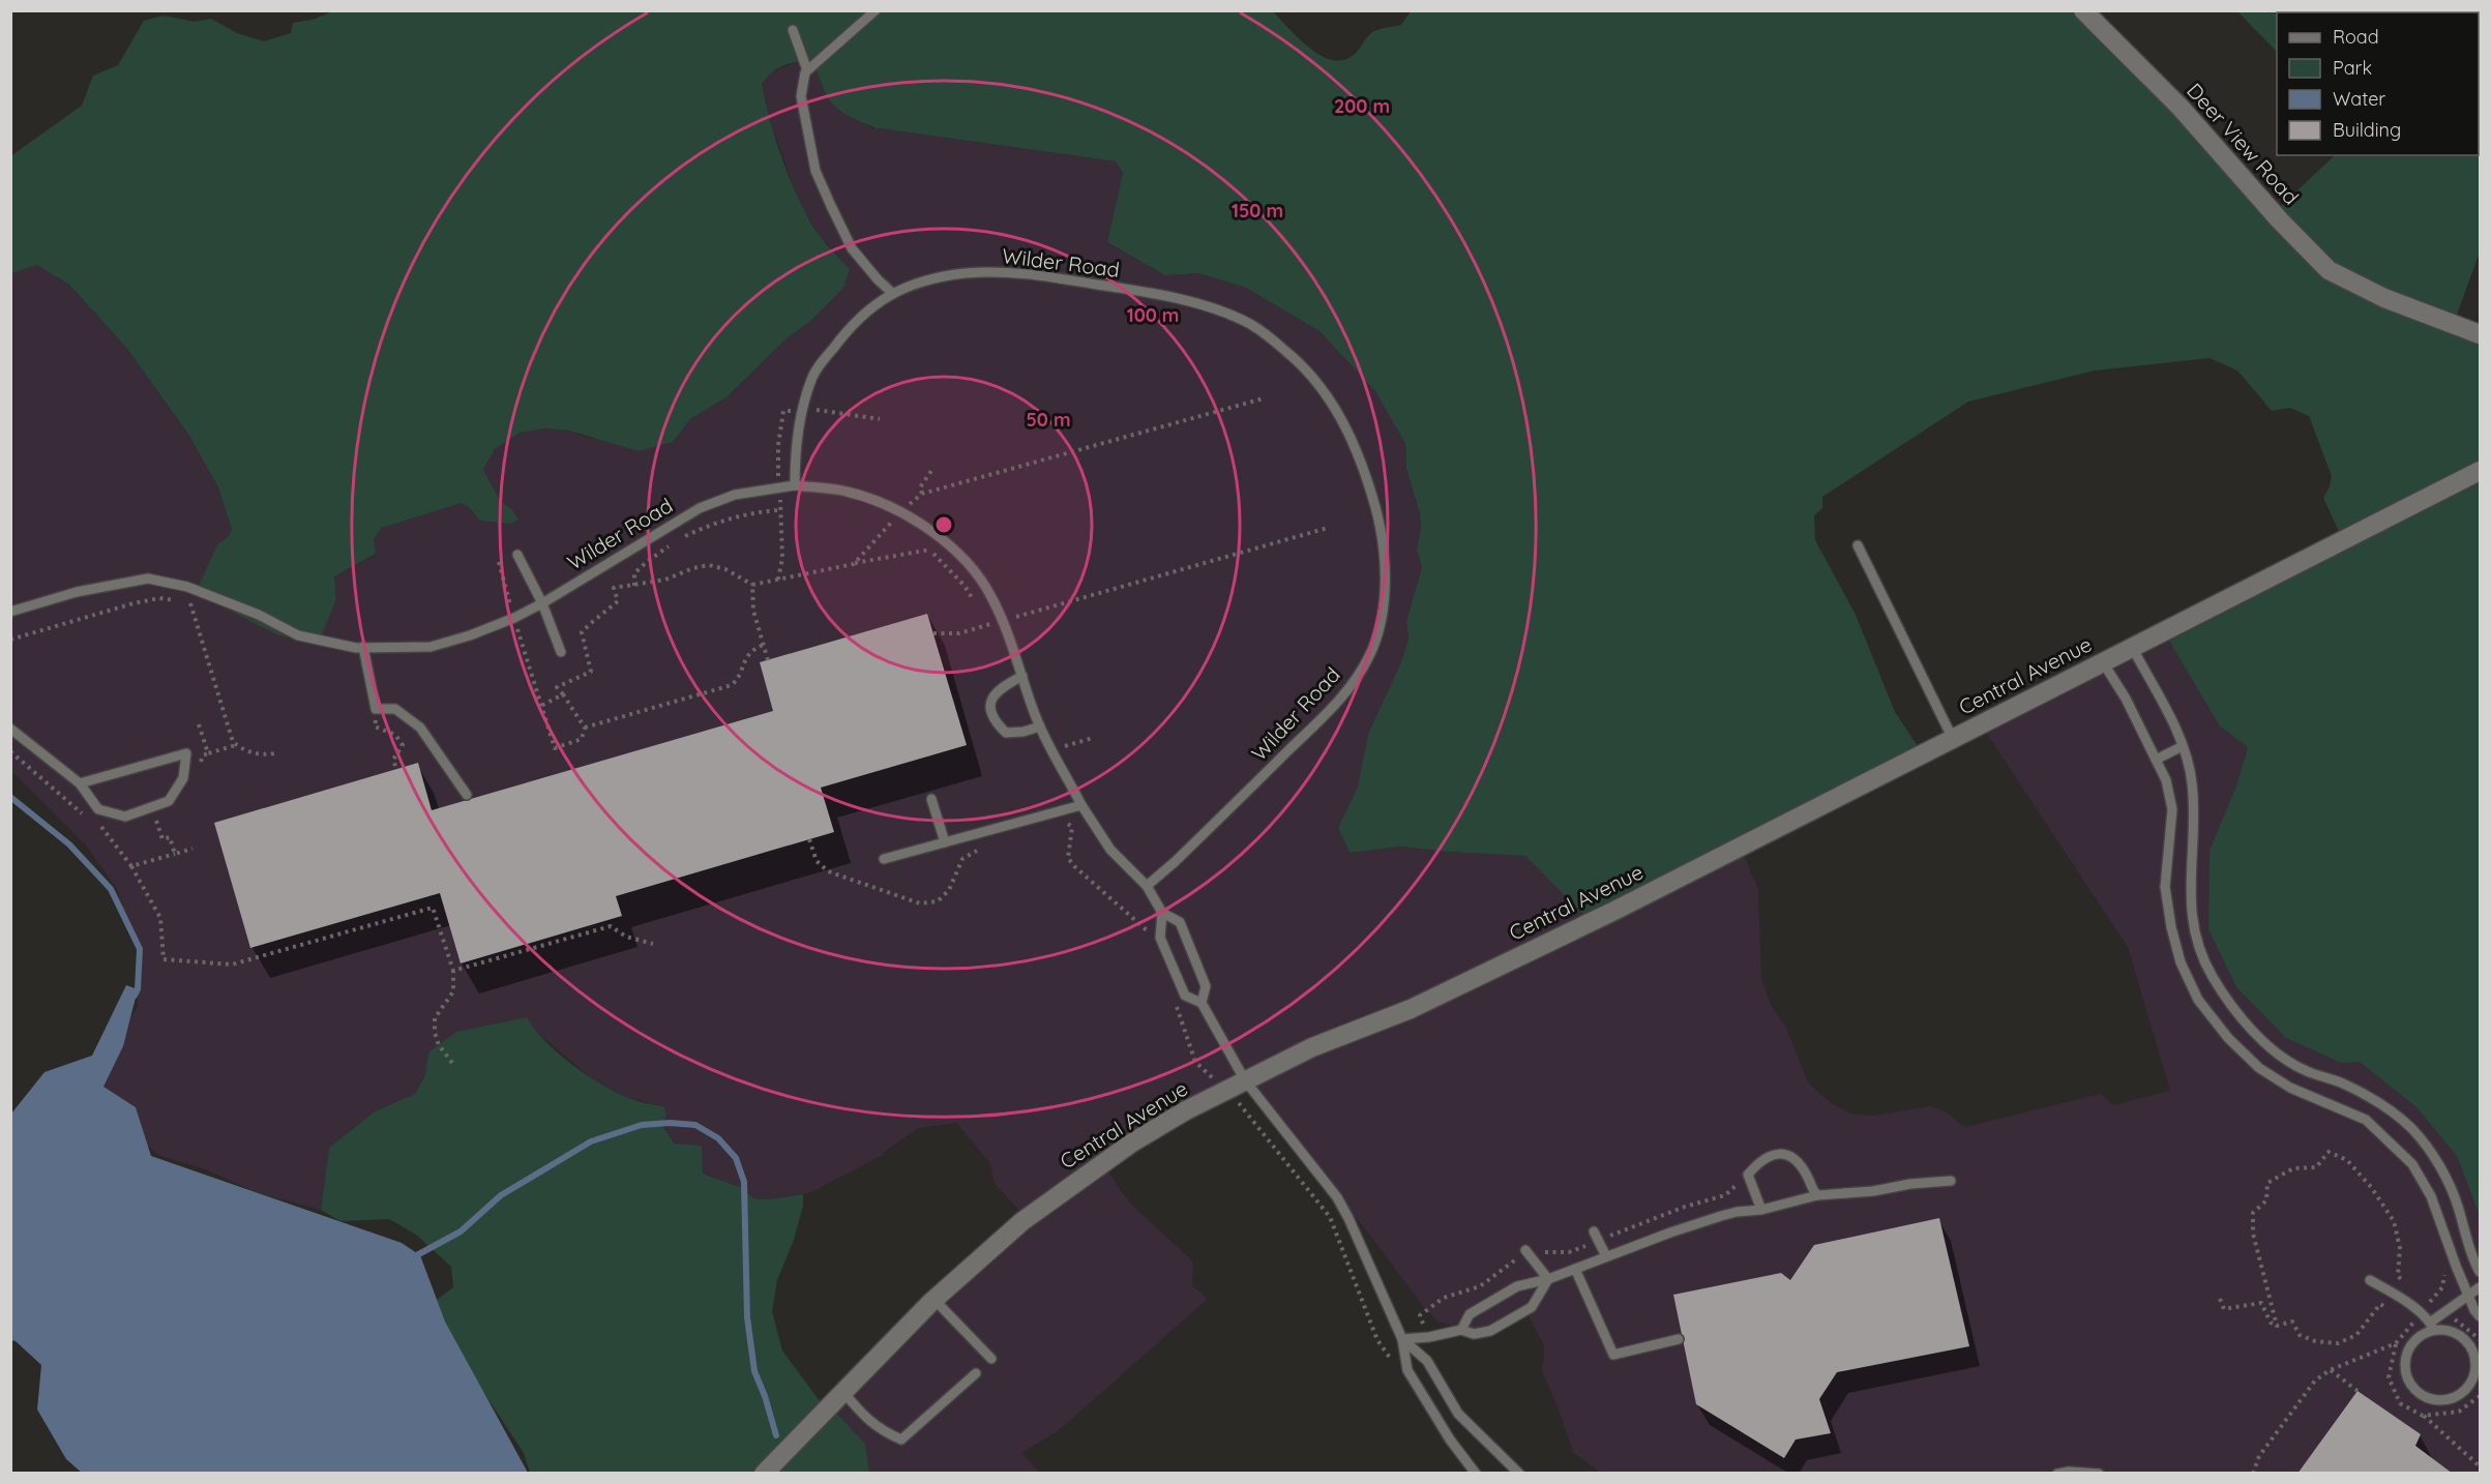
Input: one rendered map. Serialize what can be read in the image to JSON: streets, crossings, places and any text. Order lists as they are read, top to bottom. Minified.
{"streets":{"main road":["Deer View Road","Central Avenue"],"lane":["Wilder Road"]},"legend":["Road","Park","Water","Building"],"rings":["200 m","150 m","100 m","50 m"]}
